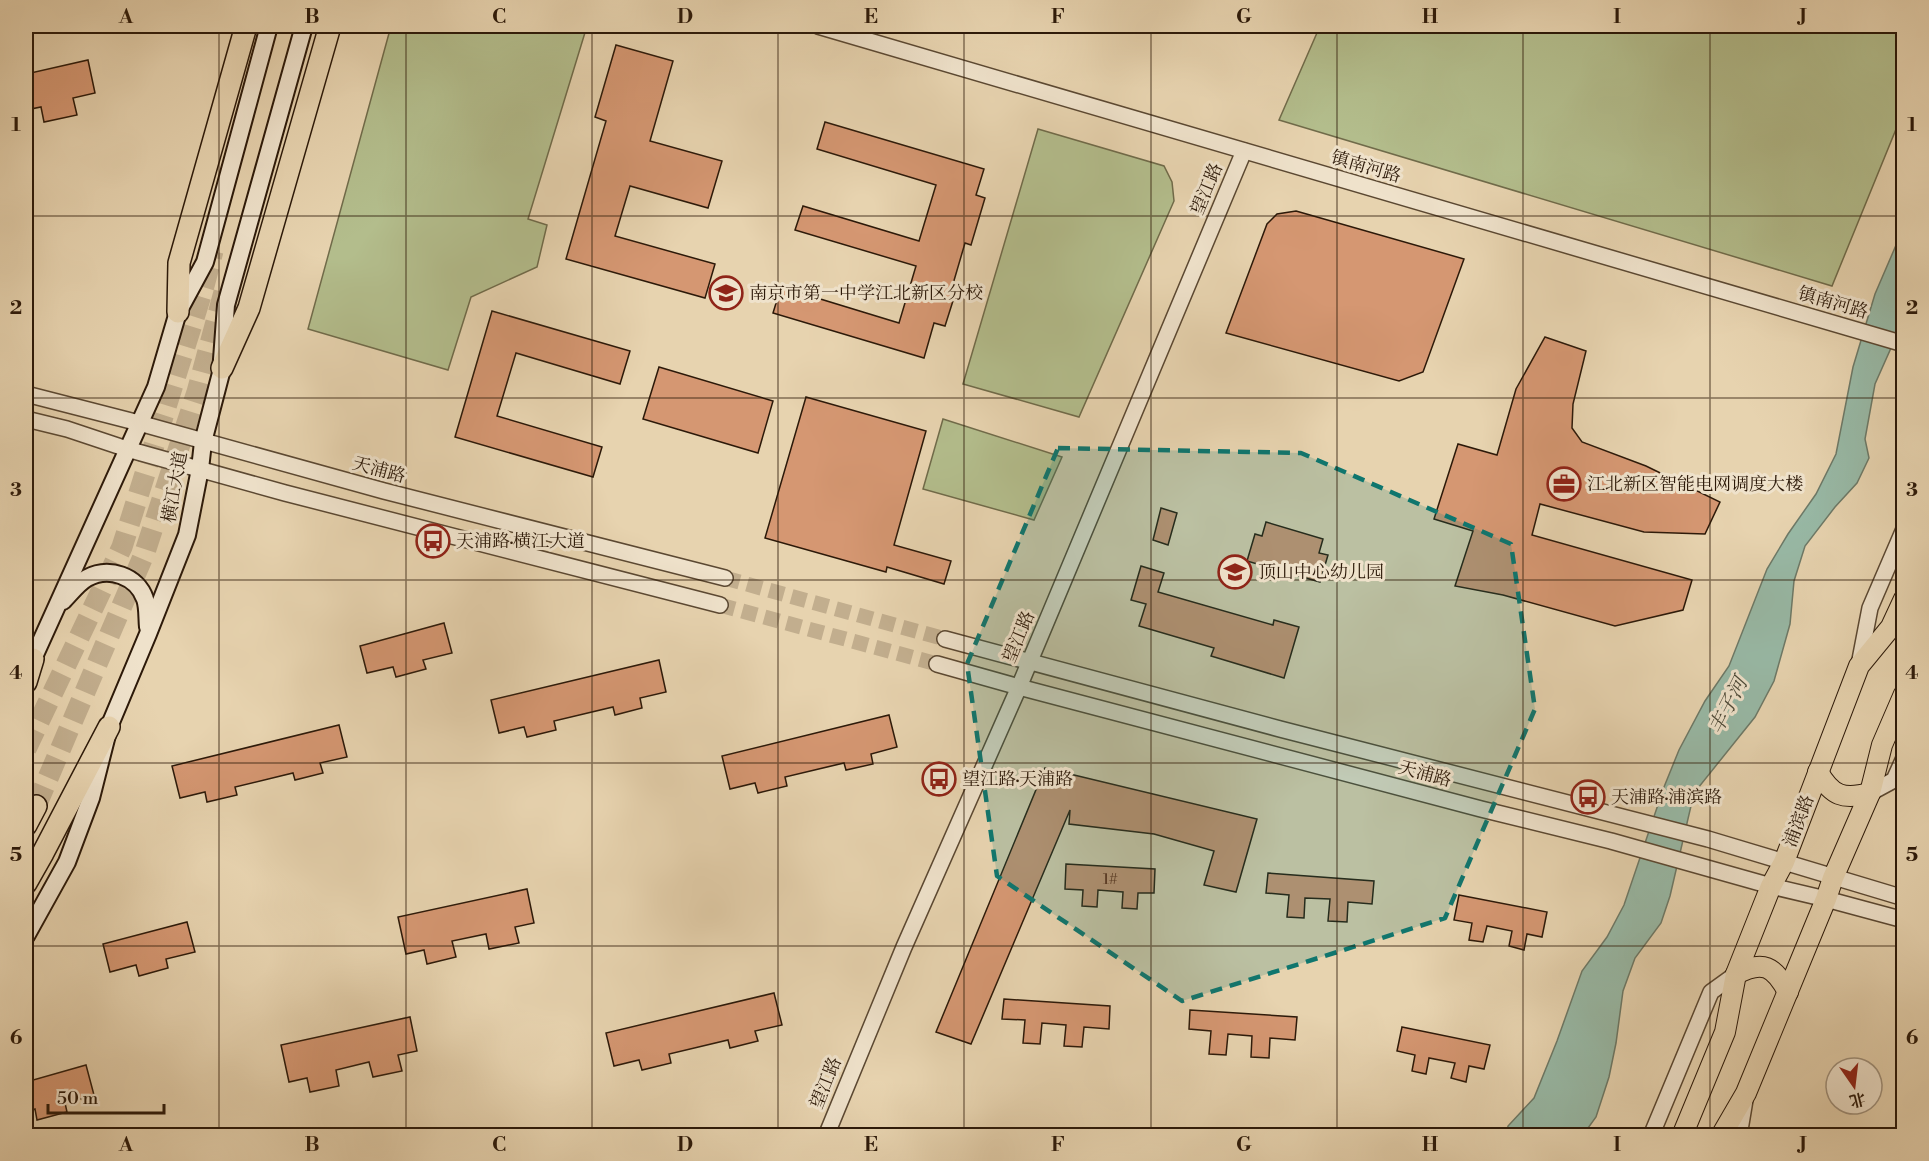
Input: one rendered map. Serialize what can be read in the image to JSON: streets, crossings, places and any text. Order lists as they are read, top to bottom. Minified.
{"streets":{"main road":["横江大道","浦滨路"],"street":["镇南河路","望江路","天浦路"]},"crossings":[["镇南河路","望江路"],["望江路","天浦路"],["天浦路","横江大道"],["天浦路","浦滨路"]],"water":["丰子河"],"places":{"school or university":["南京市第一中学江北新区分校","顶山中心幼儿园"],"office":["江北新区智能电网调度大楼"],"bus stop":["天浦路·横江大道","望江路·天浦路","天浦路·浦滨路"]},"house_numbers":["1#"],"scale_bar":"50 m","north":"bottom","grid":{"columns":["A","B","C","D","E","F","G","H","I","J"],"rows":["1","2","3","4","5","6"]}}
